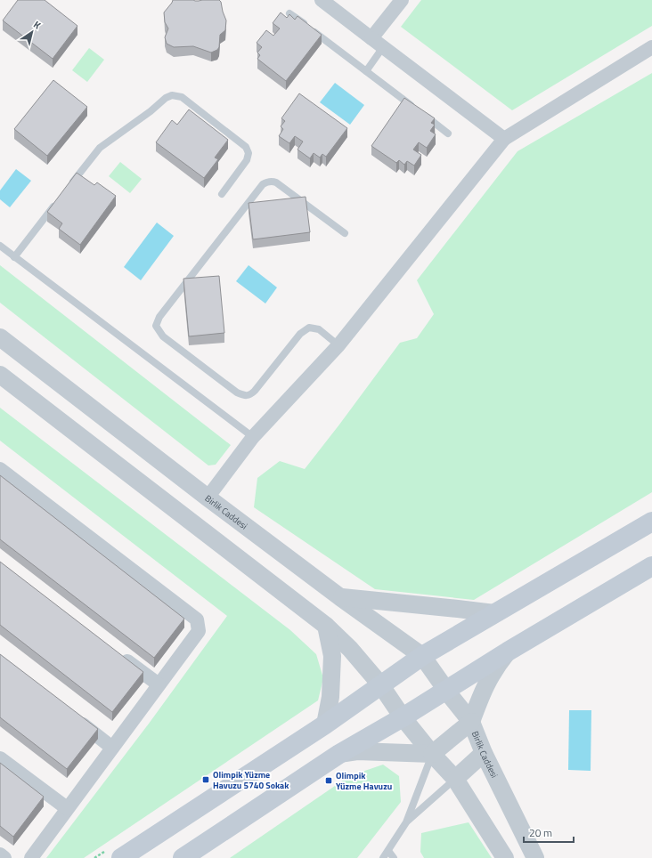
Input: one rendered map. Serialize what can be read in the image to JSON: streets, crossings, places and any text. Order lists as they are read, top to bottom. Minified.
{"streets":{"street":["Birlik Caddesi"]},"places":{"transit":["Olimpik Yüzme Havuzu 5740 Sokak","Olimpik Yüzme Havuzu"]},"scale_bar":"20 m","north":"top right"}
